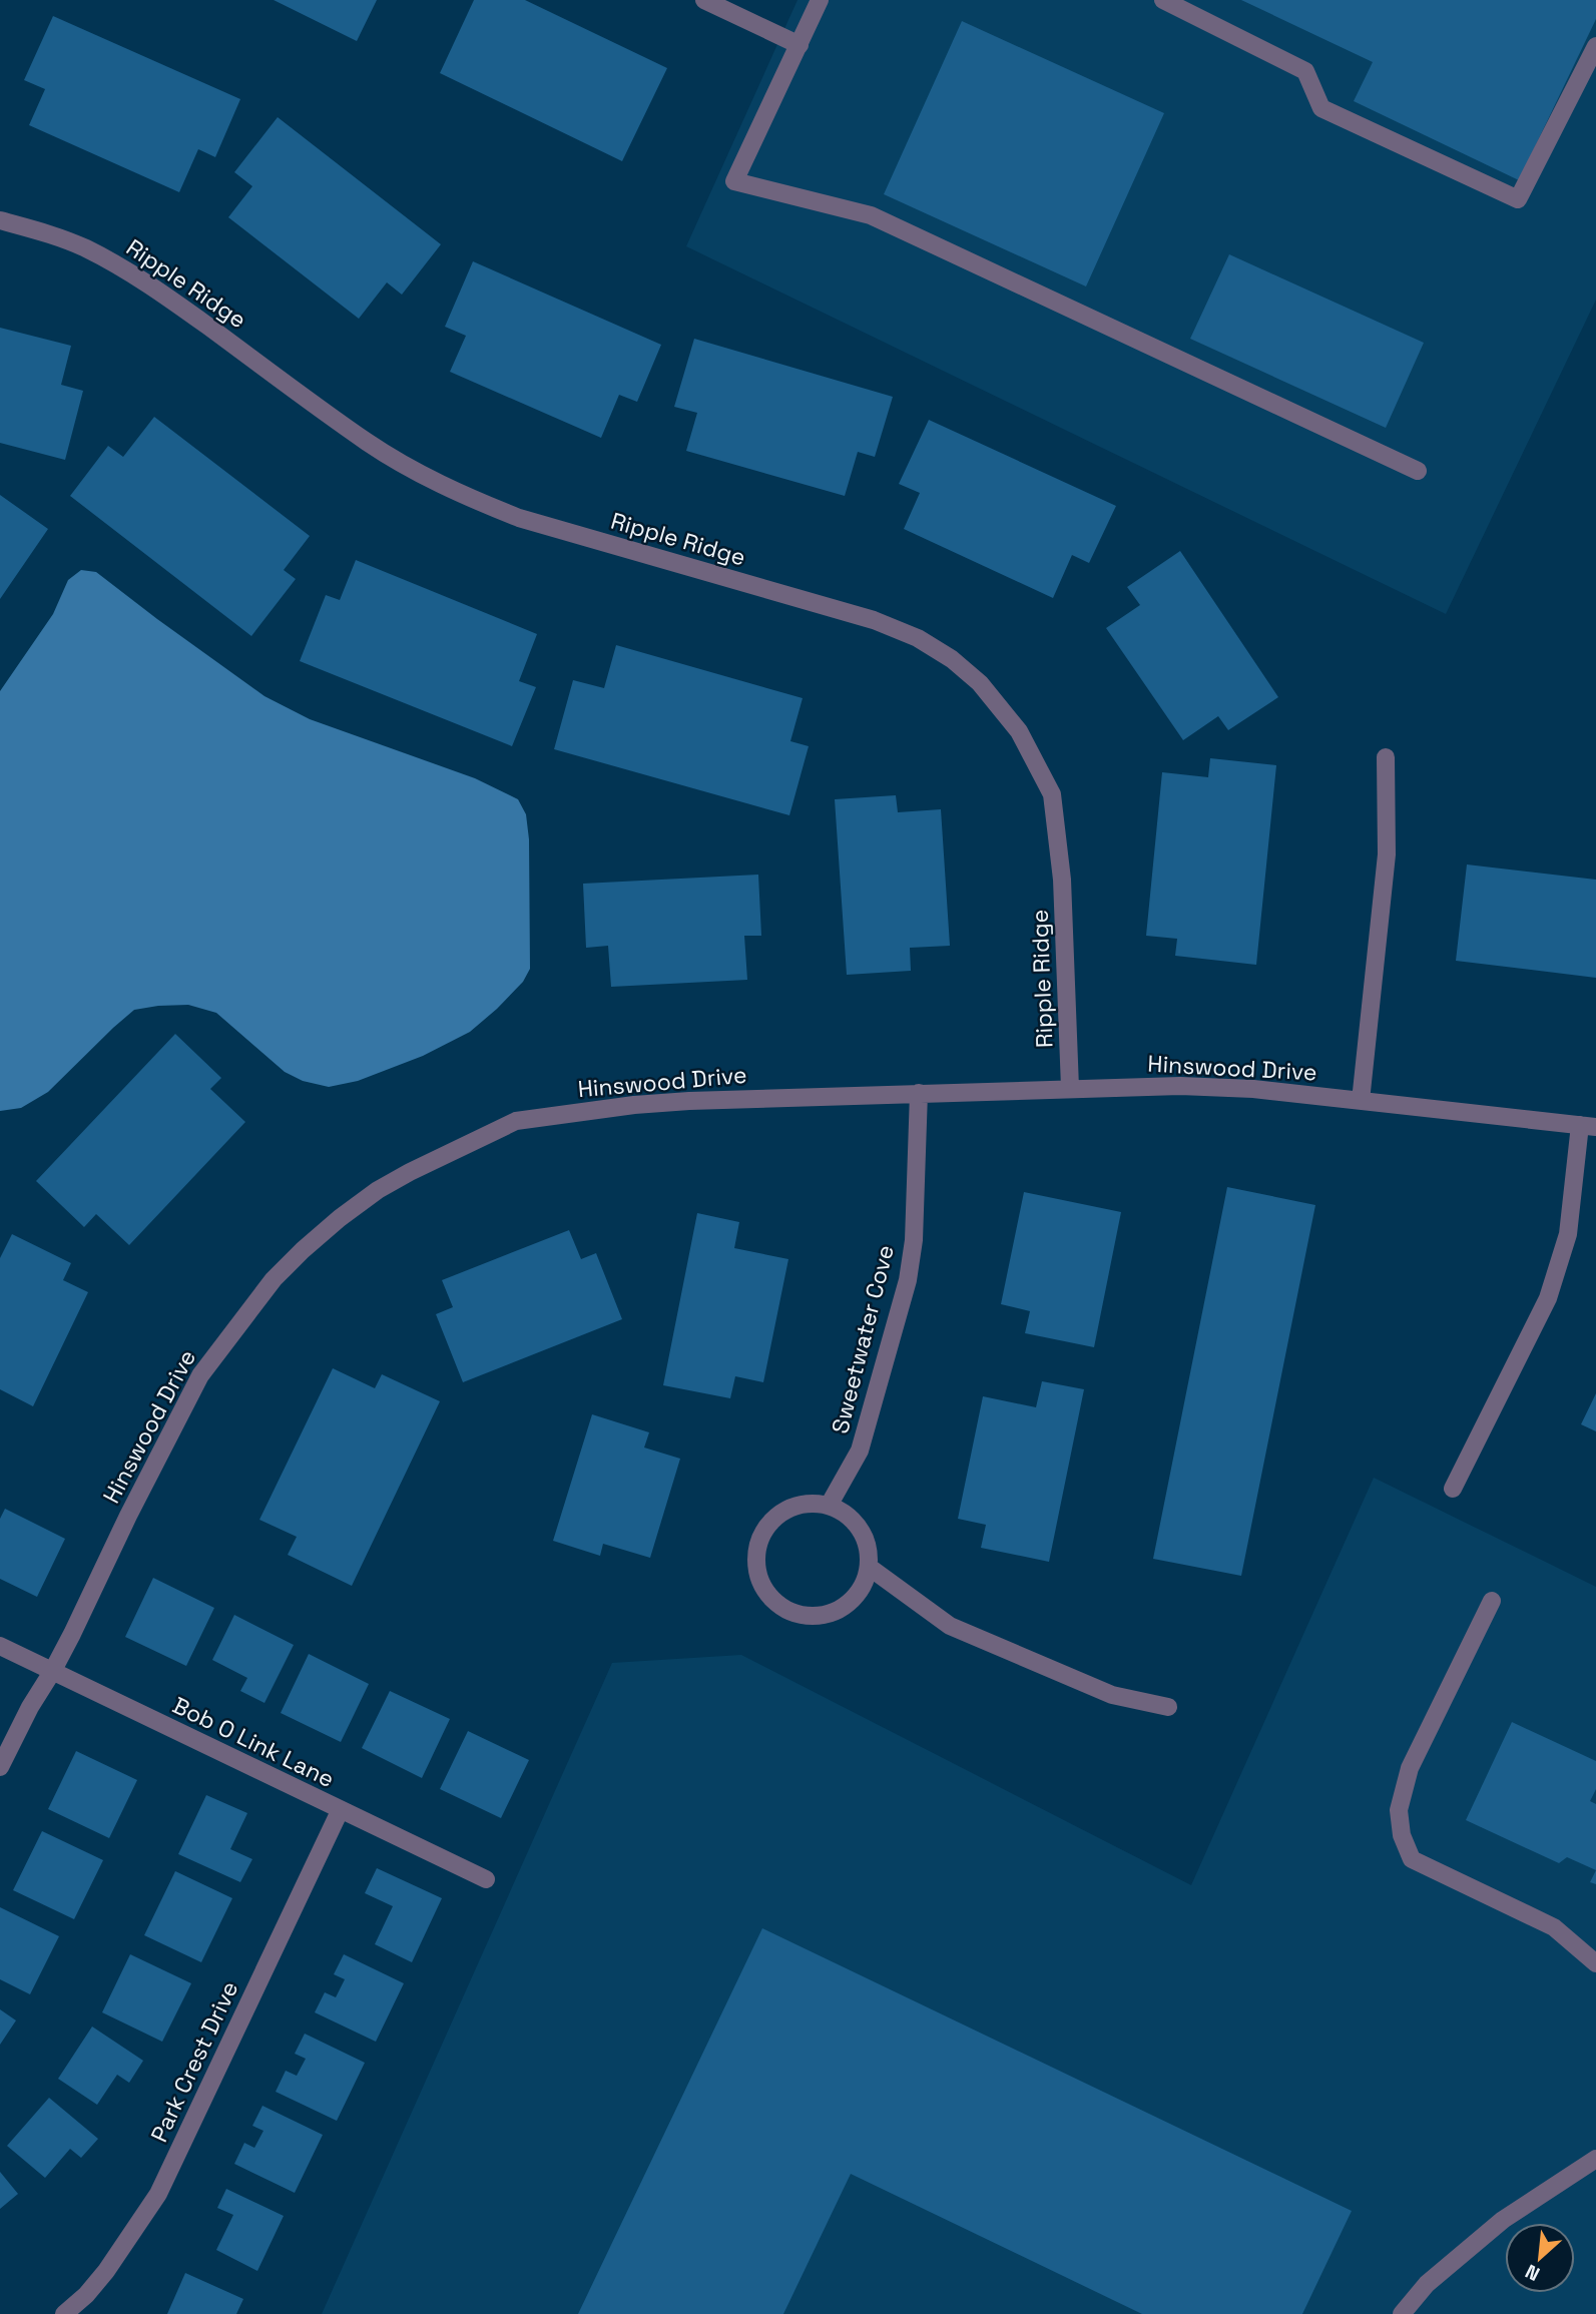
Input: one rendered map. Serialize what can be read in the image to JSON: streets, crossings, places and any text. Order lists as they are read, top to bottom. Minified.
{"streets":{"street":["Ripple Ridge","Hinswood Drive","Sweetwater Cove","Bob O Link Lane","Park Crest Drive"]},"crossings":[["Ripple Ridge","Hinswood Drive"],["Hinswood Drive","Sweetwater Cove"],["Hinswood Drive","Bob O Link Lane"],["Bob O Link Lane","Park Crest Drive"]],"north":"bottom left"}
